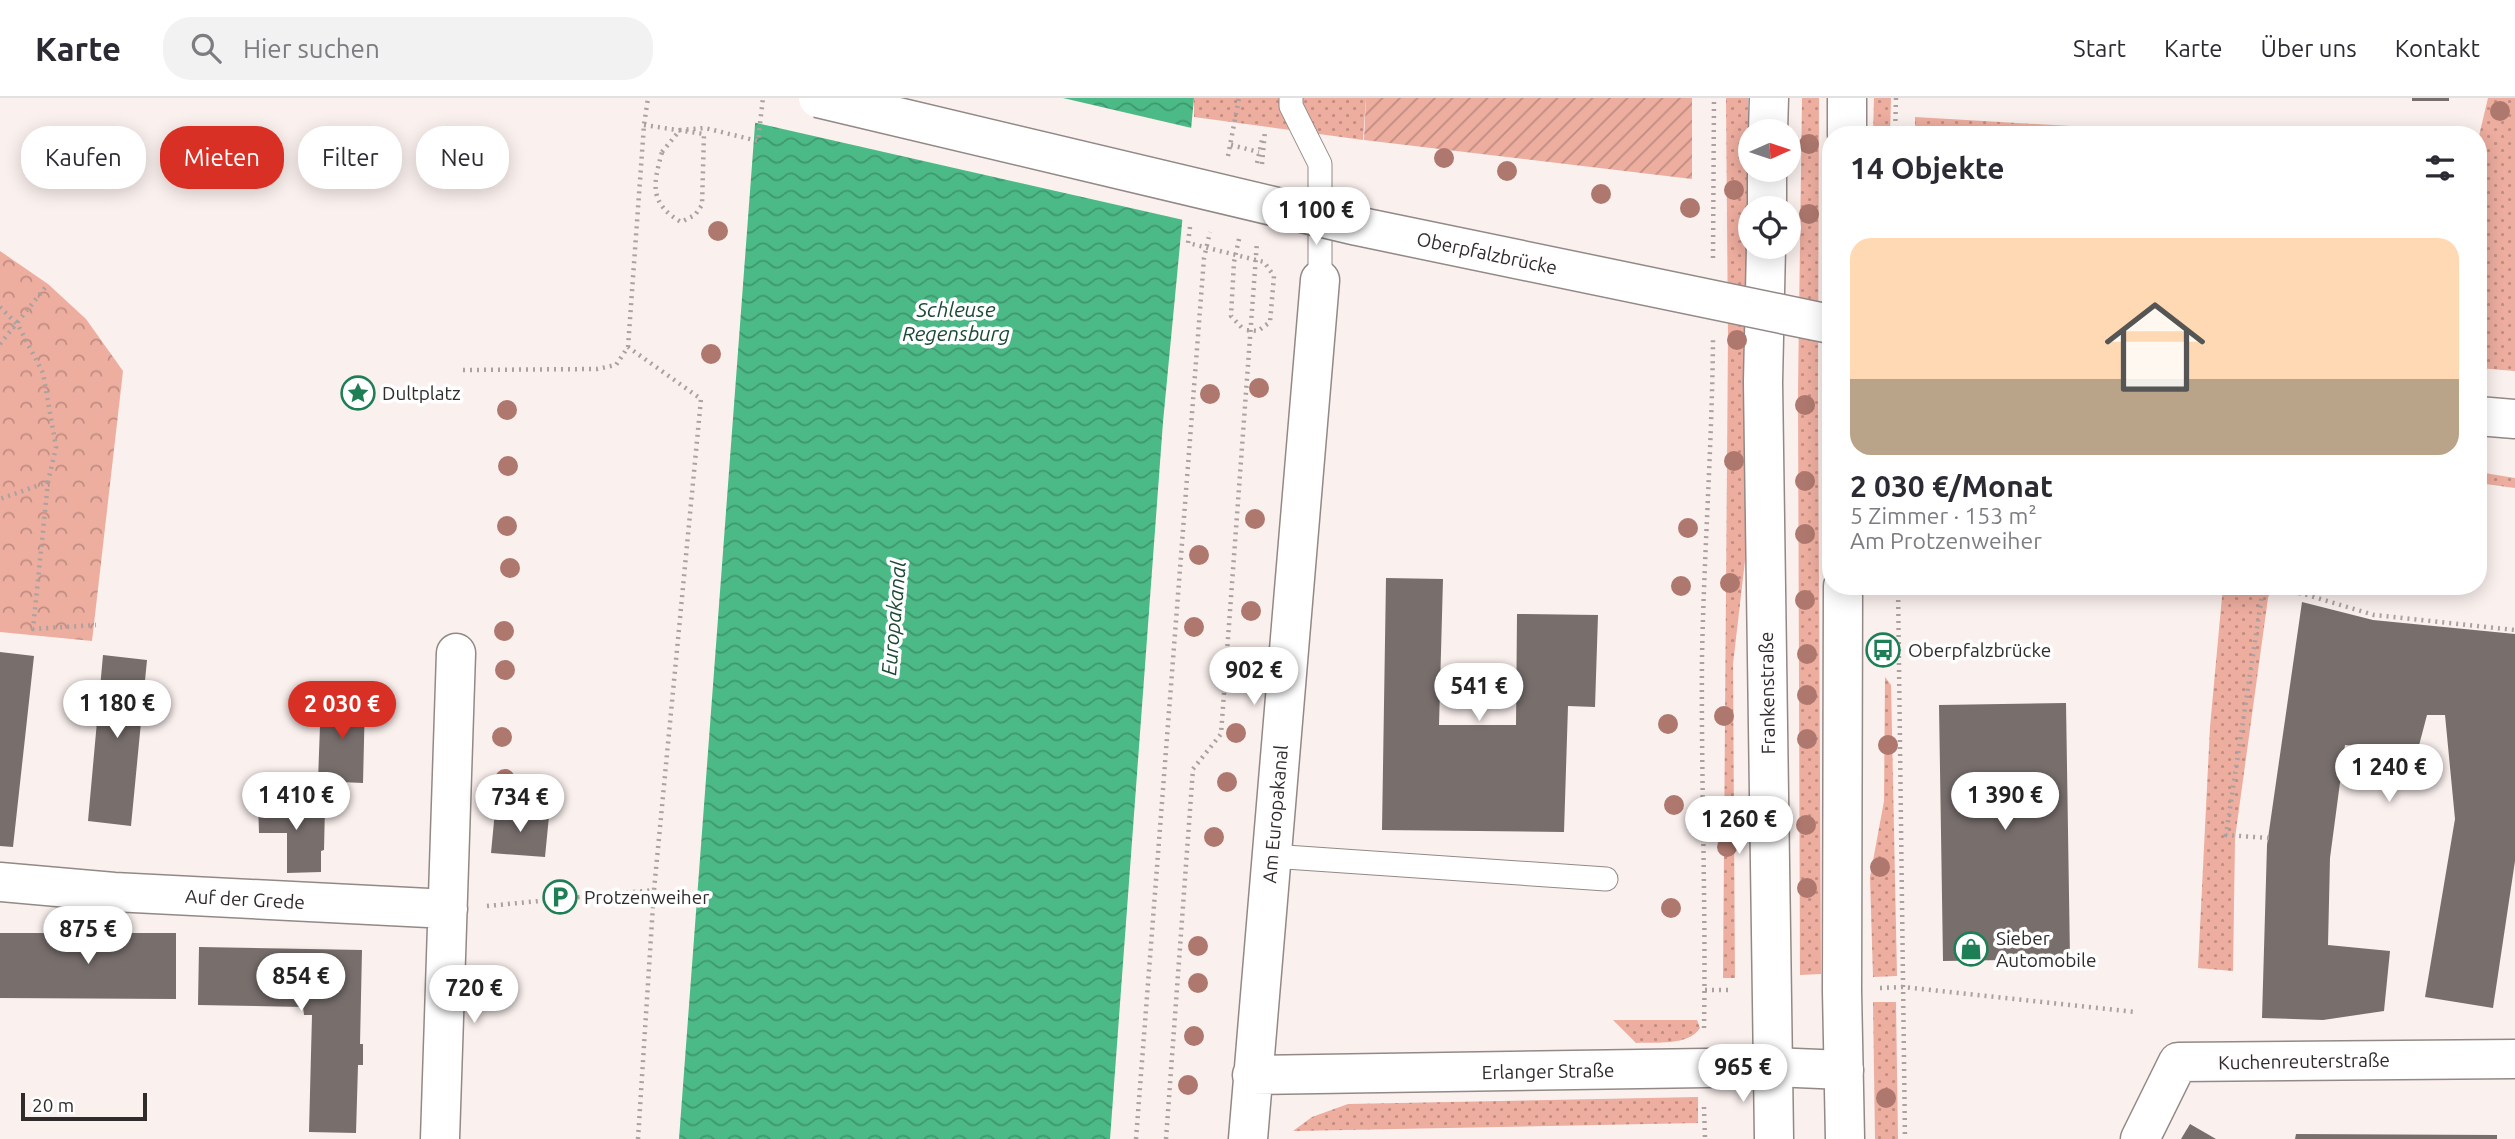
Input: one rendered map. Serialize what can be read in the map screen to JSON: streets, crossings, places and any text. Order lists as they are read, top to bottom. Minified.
{"streets":{"street":["Oberpfalzbrücke","Frankenstraße","Am Europakanal","Auf der Grede","Kuchenreuterstraße","Erlanger Straße"]},"crossings":[["Frankenstraße","Erlanger Straße"],["Am Europakanal","Erlanger Straße"]],"water":["Schleuse Regensburg","Europakanal"],"places":{"place":["Dultplatz"],"bus stop":["Oberpfalzbrücke"],"parking":["Protzenweiher"],"shop":["Sieber Automobile"]},"scale_bar":"20 m","north":"right","page":{"header":"Karte","search":"Hier suchen","nav":["Start","Karte","Über uns","Kontakt"],"chip":["Kaufen","Mieten","Filter","Neu"],"heading":"14 Objekte","price":["1 100 €","902 €","541 €","1 180 €","2 030 €","1 240 €","1 410 €","1 390 €","734 €","1 260 €","875 €","854 €","720 €","965 €"],"list":[{"name":"2 030 €/Monat","note":"5 Zimmer · 153 m² · Am Protzenweiher"}],"scale":"20 m"}}
